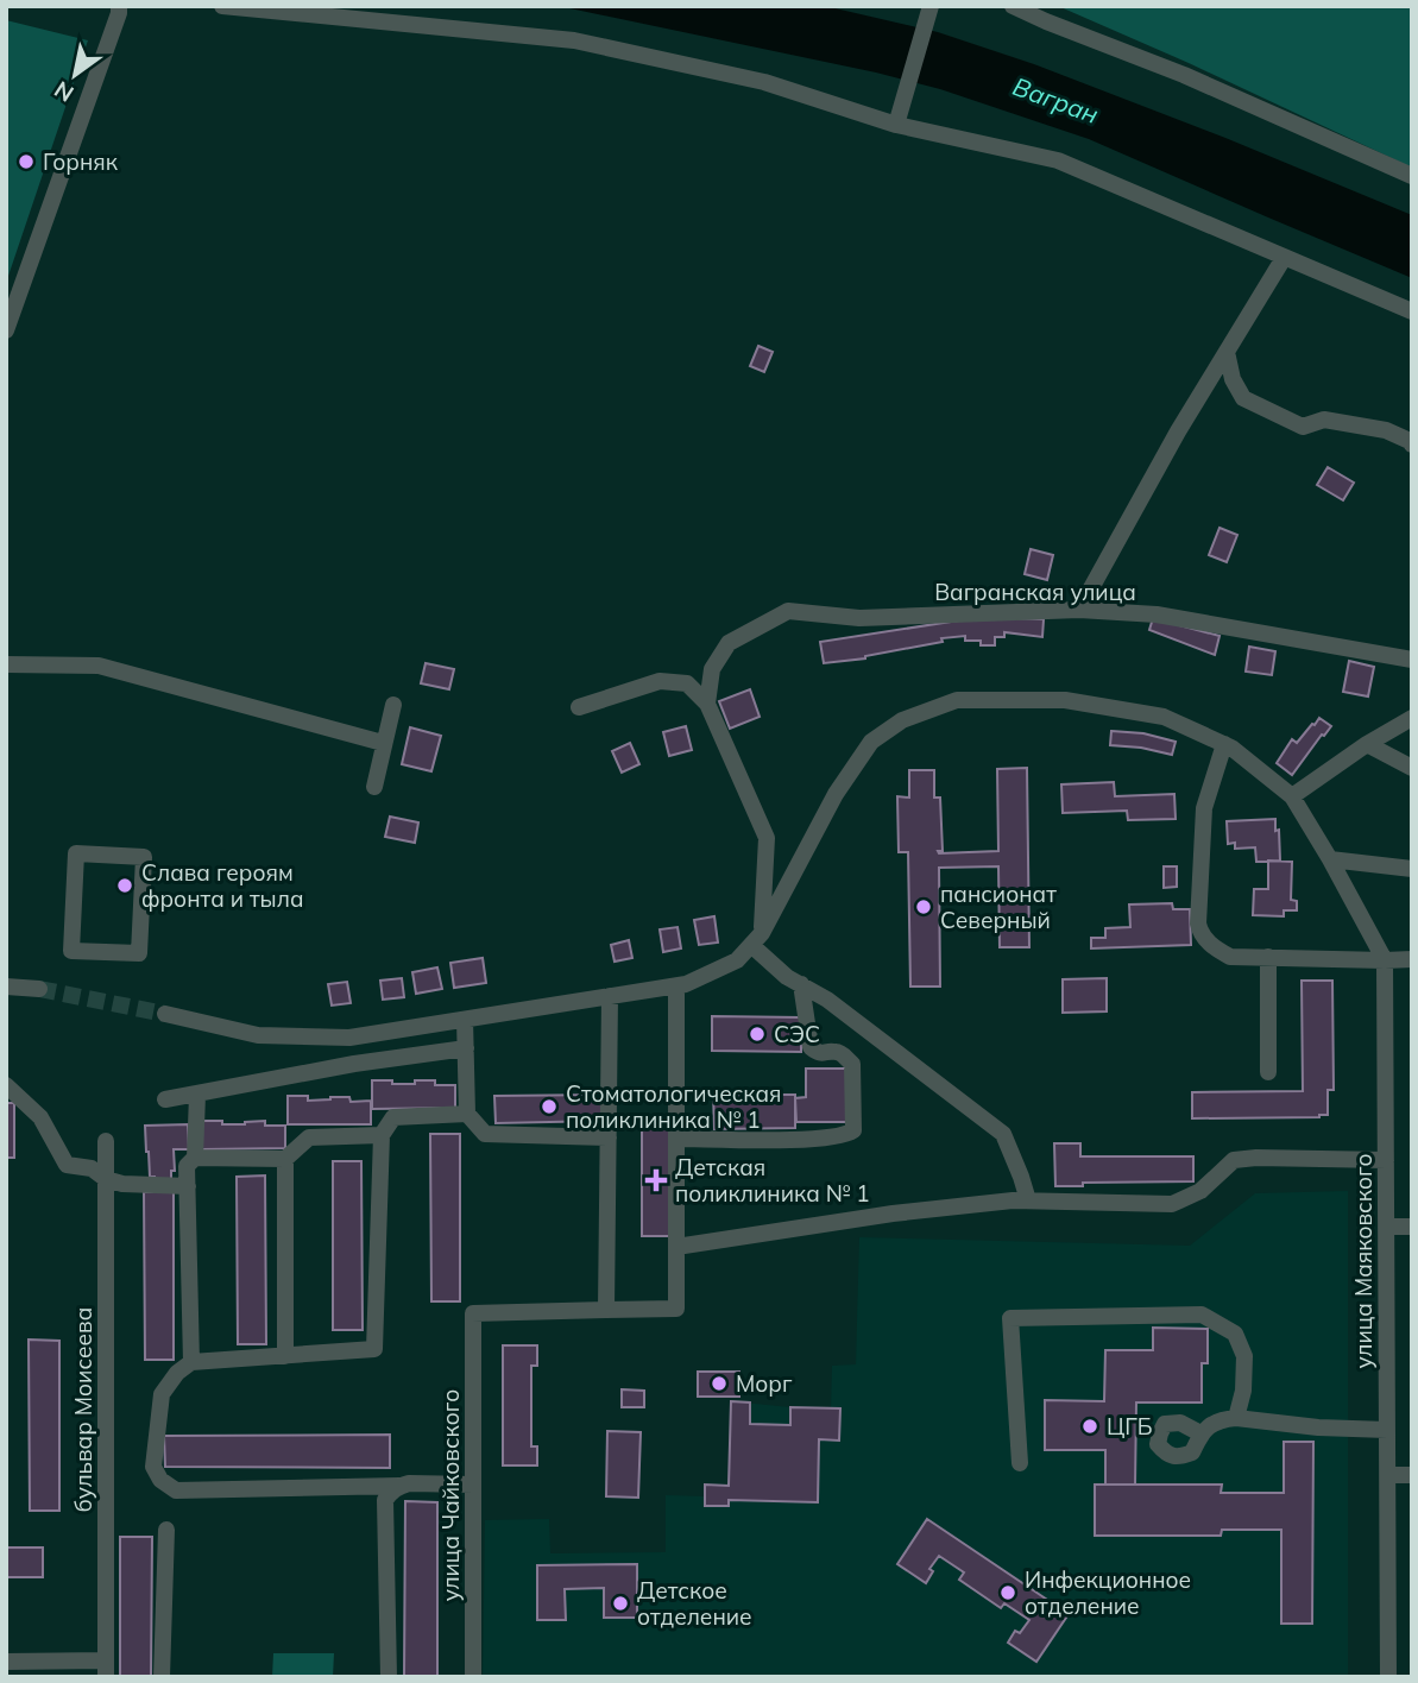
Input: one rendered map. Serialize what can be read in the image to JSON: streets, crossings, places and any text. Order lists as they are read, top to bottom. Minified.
{"streets":{"street":["Вагранская улица","улица Маяковского","бульвар Моисеева","улица Чайковского"]},"water":["Вагран"],"places":{"other":["Горняк","Слава героям фронта и тыла","пансионат Северный","СЭС","Стоматологическая поликлиника № 1","Морг","ЦГБ","Инфекционное отделение","Детское отделение"],"health":["Детская поликлиника № 1"]},"north":"bottom left"}
